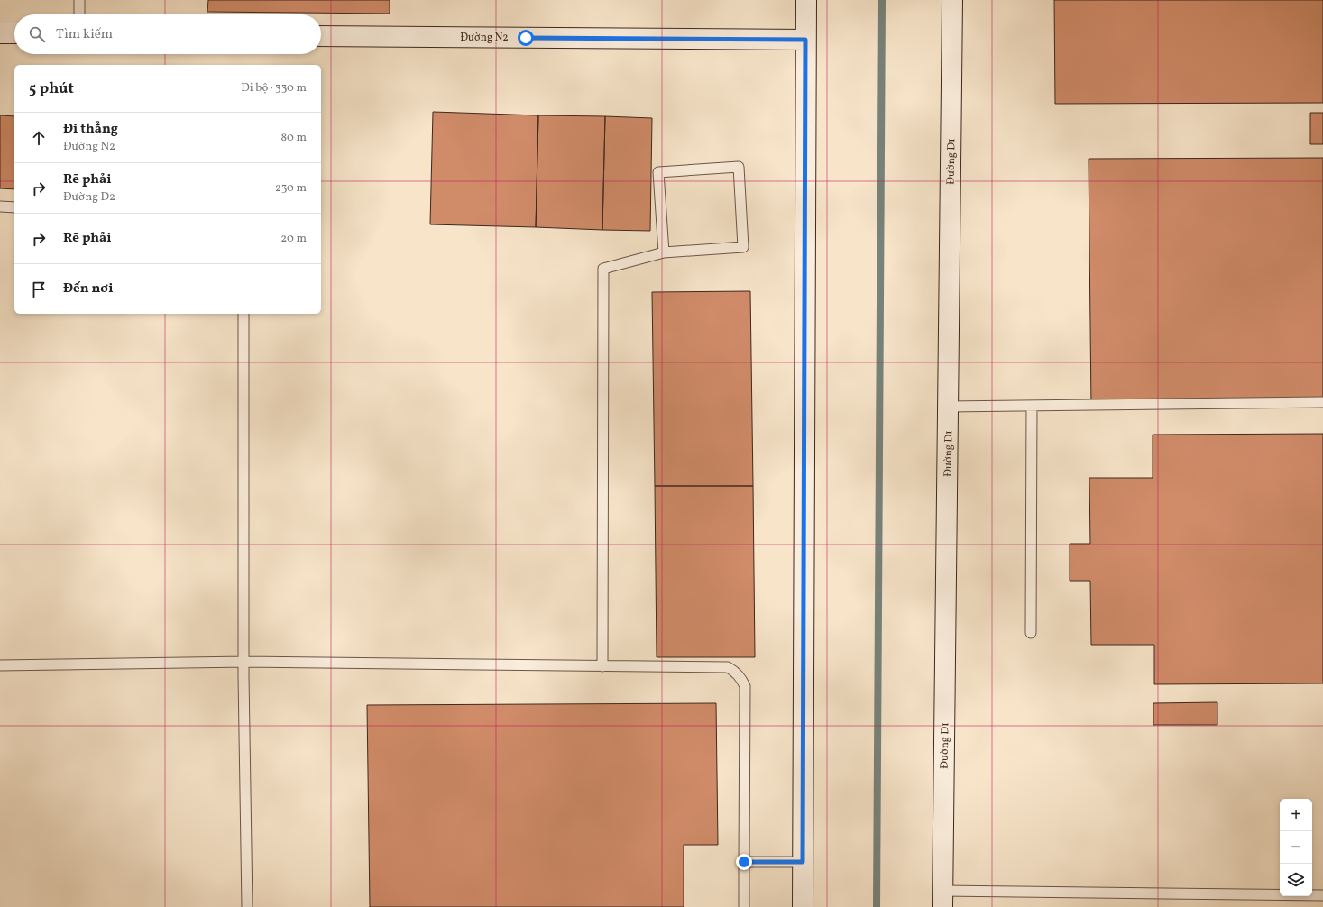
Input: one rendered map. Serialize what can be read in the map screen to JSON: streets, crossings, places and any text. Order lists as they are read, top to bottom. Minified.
{"streets":{"street":["Đường N2","Đường D1"]},"page":{"search":"Tìm kiếm","heading":["5 phút","Đi bộ · 330 m"],"list":[["Đi thẳng","Đường N2","80 m"],["Rẽ phải","Đường D2","230 m"],["Rẽ phải","20 m"],"Đến nơi"],"map_buttons":["+","−"]}}
